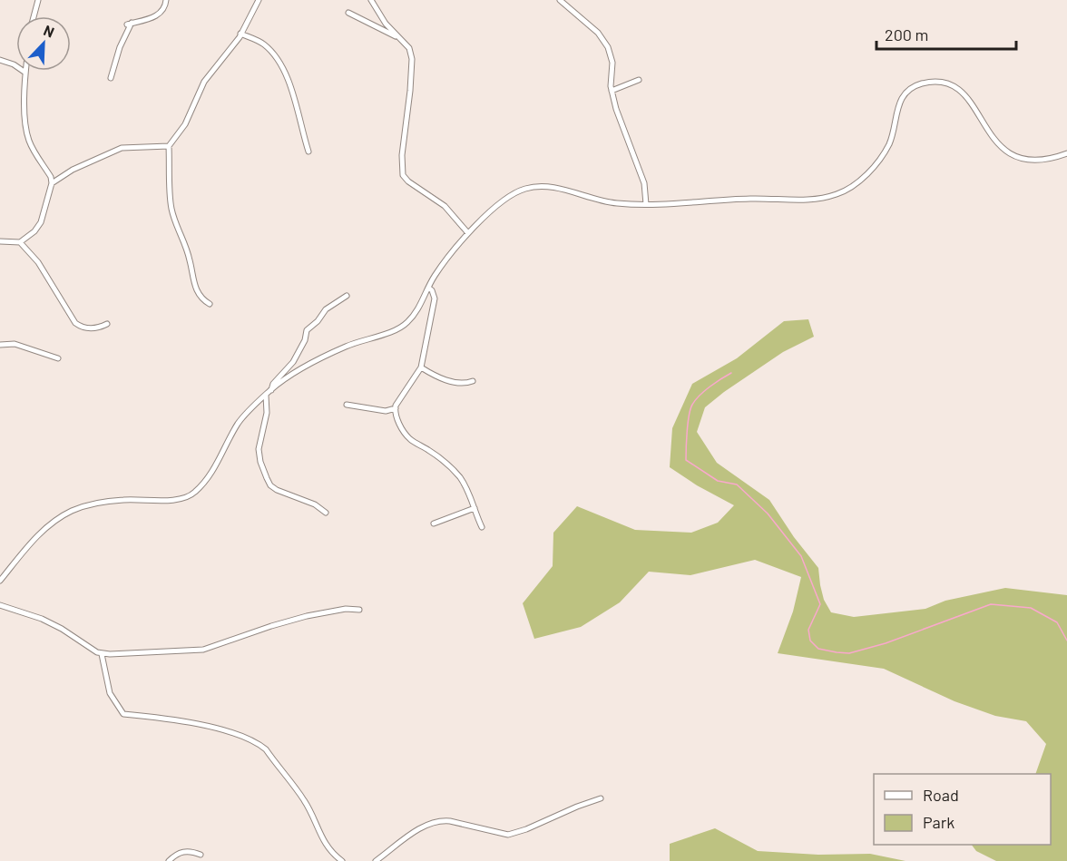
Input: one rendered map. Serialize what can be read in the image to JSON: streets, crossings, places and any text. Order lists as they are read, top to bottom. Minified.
{"legend":["Road","Park"],"scale_bar":"200 m","north":"top right"}
